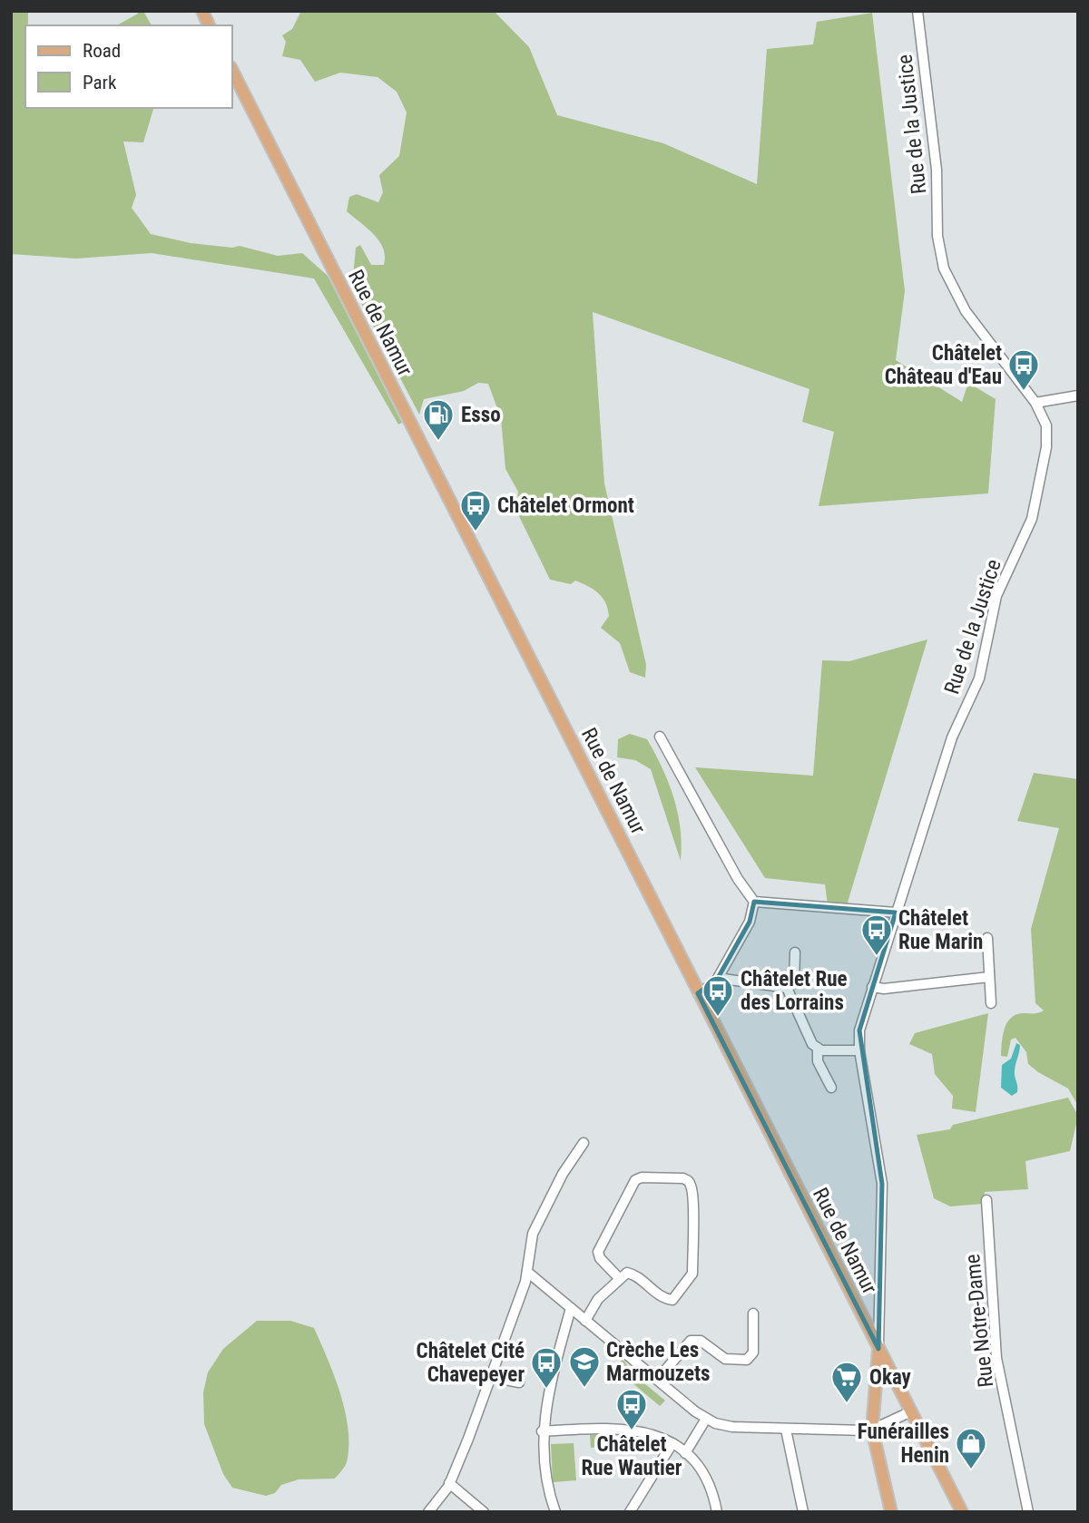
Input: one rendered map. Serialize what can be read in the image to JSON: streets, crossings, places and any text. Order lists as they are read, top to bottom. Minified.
{"streets":{"main road":["Rue de Namur"],"street":["Rue de la Justice","Rue Notre-Dame"]},"crossings":[["Rue de la Justice","Rue de Namur"]],"places":{"bus stop":["Châtelet Château d'Eau","Châtelet Ormont","Châtelet Rue Marin","Châtelet Rue des Lorrains","Châtelet Cité Chavepeyer","Châtelet Rue Wautier"],"fuel station":["Esso"],"school or university":["Crèche Les Marmouzets"],"supermarket":["Okay"],"shop":["Funérailles Henin"]},"legend":["Road","Park"]}
